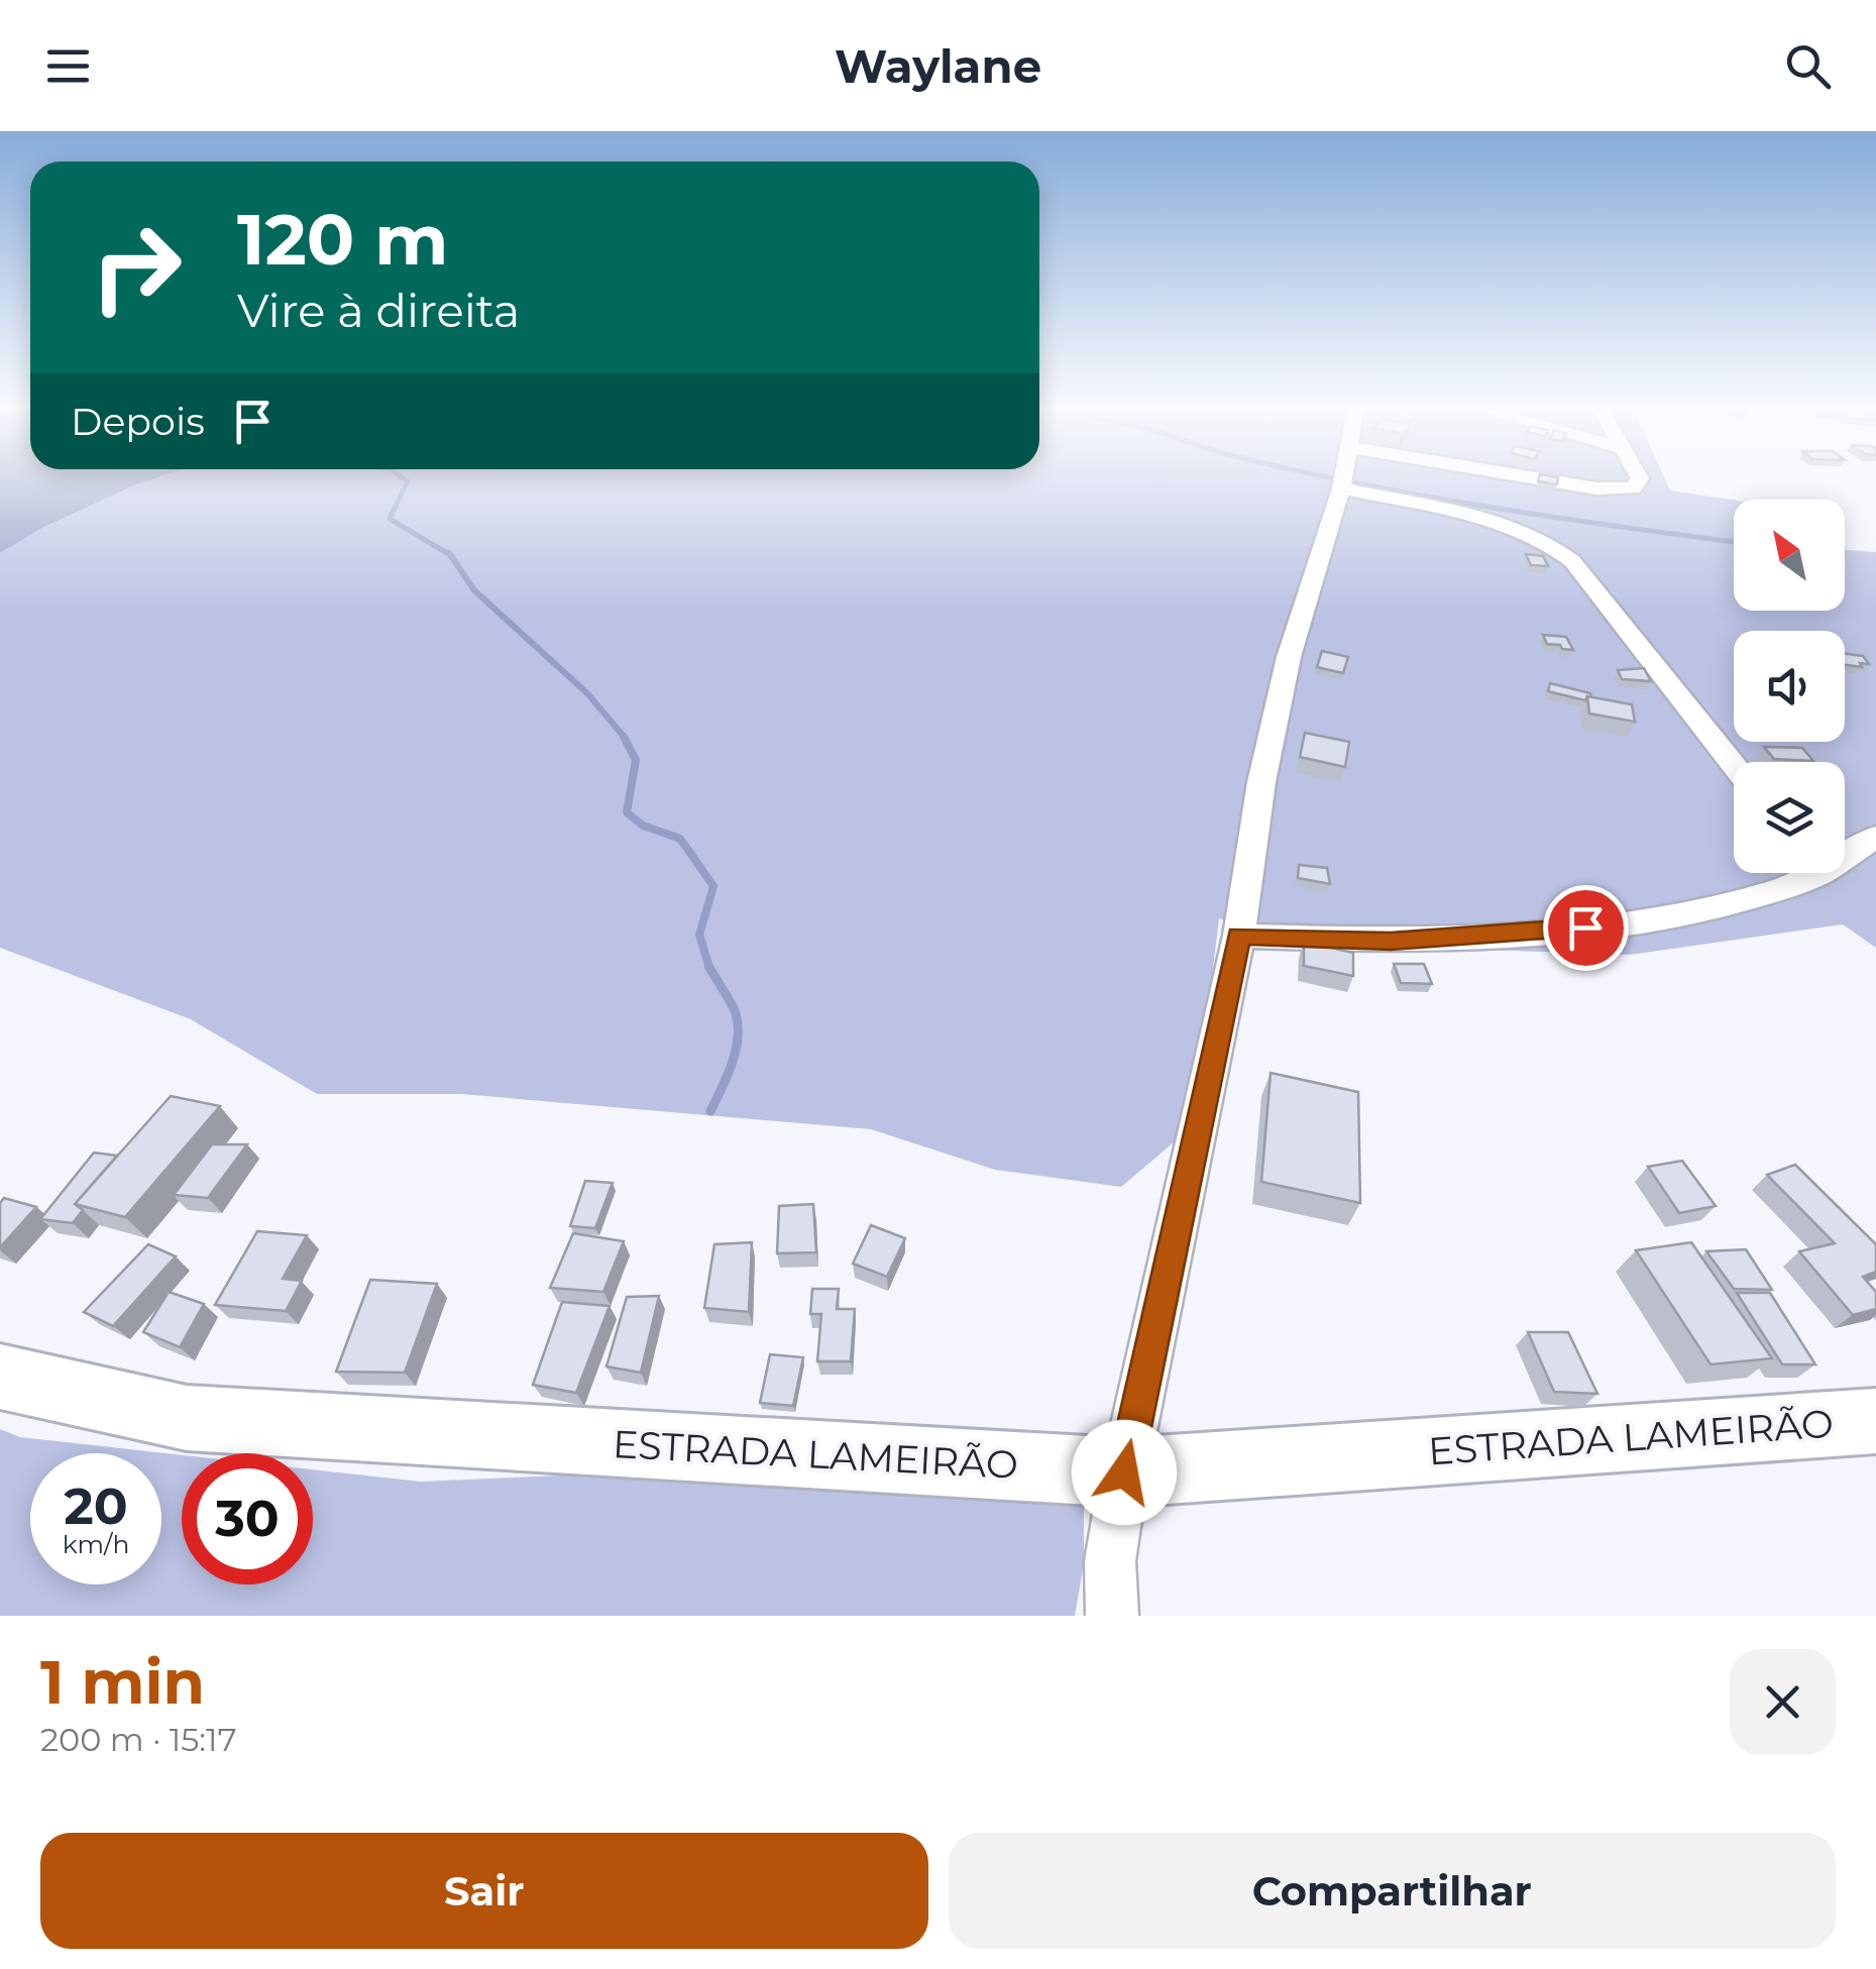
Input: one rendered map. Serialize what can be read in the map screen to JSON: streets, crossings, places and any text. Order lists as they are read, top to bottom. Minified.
{"streets":{"street":["ESTRADA LAMEIRÃO"]},"north":"top left","page":{"header":"Waylane","turn":["120 m","Vire à direita"],"then":"Depois","speed":"20 km/h","limit":"30","heading":["1 min","200 m · 15:17"],"buttons":["Sair","Compartilhar"]}}
